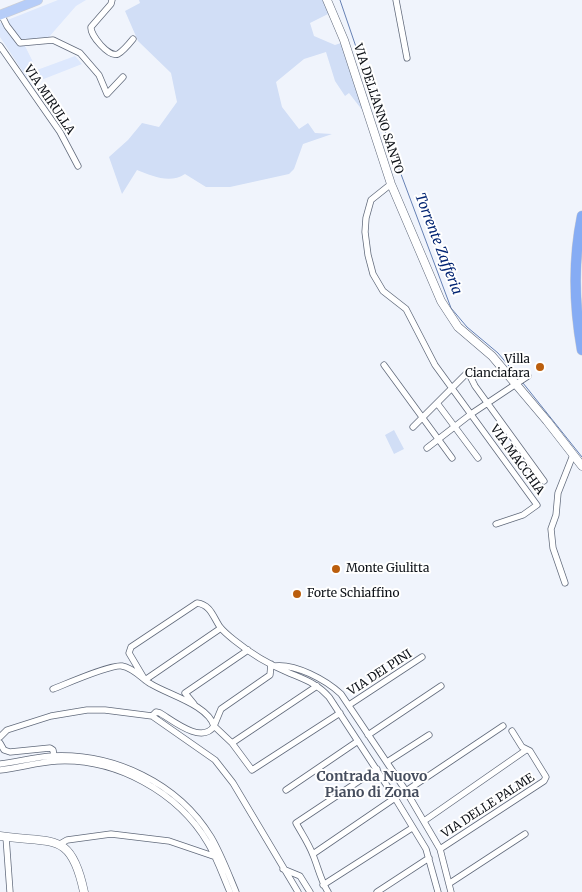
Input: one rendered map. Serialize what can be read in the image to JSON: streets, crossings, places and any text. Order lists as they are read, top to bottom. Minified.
{"streets":{"street":["VIA MIRULLA","VIA DELL'ANNO SANTO","VIA MACCHIA","VIA DEI PINI","VIA DELLE PALME"]},"districts":["Contrada Nuovo Piano di Zona"],"water":["Torrente Zafferia"],"places":["Villa Cianciafara","Monte Giulitta","Forte Schiaffino"]}
